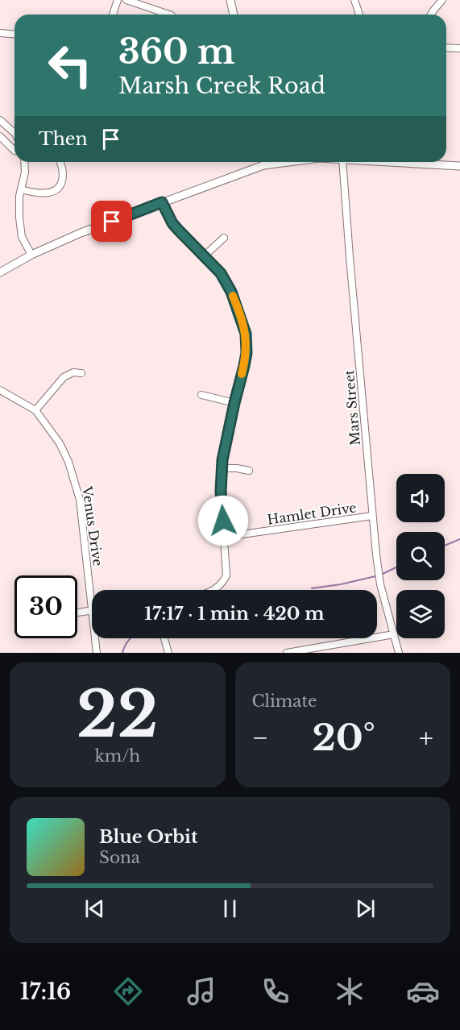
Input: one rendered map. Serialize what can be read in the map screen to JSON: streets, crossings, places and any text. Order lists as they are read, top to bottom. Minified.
{"streets":{"street":["Mars Street","Hamlet Drive","Venus Drive"]},"crossings":[["Mars Street","Hamlet Drive"]],"page":{"turn":["360 m","Marsh Creek Road"],"then":"Then","limit":"30","trip":"17:17 · 1 min · 420 m","tile":[["22","km/h"],"Climate"],"heat":["−","20°","+"],"song":["Blue Orbit","Sona"],"tabs":"17:16"}}
